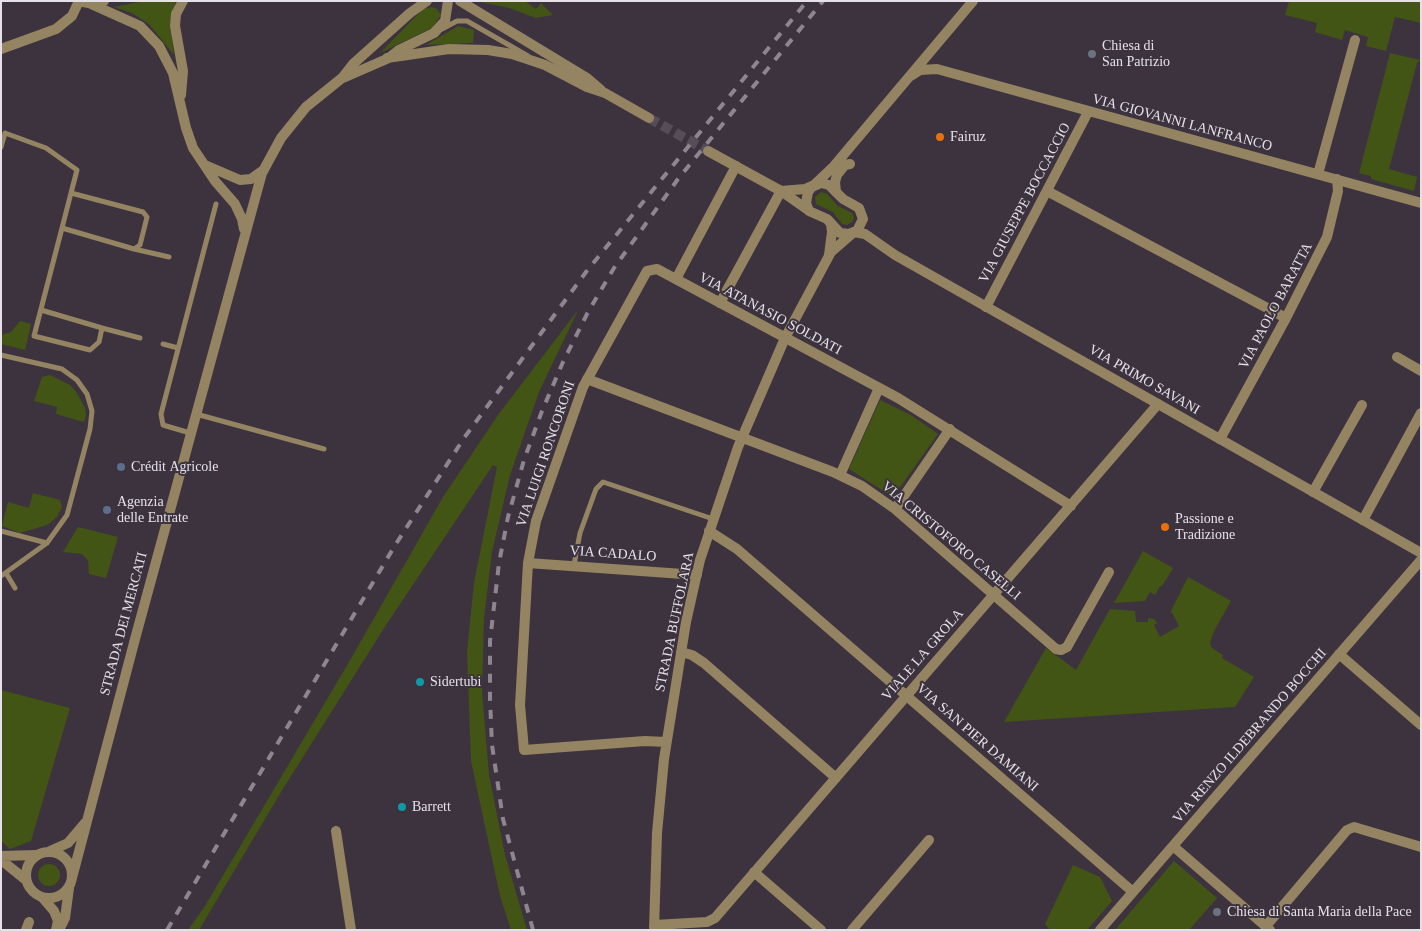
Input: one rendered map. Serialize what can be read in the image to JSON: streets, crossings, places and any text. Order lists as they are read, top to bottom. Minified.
{"streets":{"street":["VIA GIOVANNI LANFRANCO","VIA GIUSEPPE BOCCACCIO","VIA PAOLO BARATTA","VIA ATANASIO SOLDATI","VIA PRIMO SAVANI","VIA LUIGI RONCORONI","VIA CRISTOFORO CASELLI","VIA CADALO","STRADA BUFFOLARA","STRADA DEI MERCATI","VIALE LA GROLA","VIA RENZO ILDEBRANDO BOCCHI","VIA SAN PIER DAMIANI"]},"crossings":[["VIA GIOVANNI LANFRANCO","VIA GIUSEPPE BOCCACCIO"],["VIA GIOVANNI LANFRANCO","VIA PAOLO BARATTA"],["VIA GIUSEPPE BOCCACCIO","VIA PRIMO SAVANI"],["VIA PAOLO BARATTA","VIA PRIMO SAVANI"],["VIA ATANASIO SOLDATI","VIA LUIGI RONCORONI"],["VIA ATANASIO SOLDATI","STRADA BUFFOLARA"],["VIA PRIMO SAVANI","STRADA BUFFOLARA"],["VIA PRIMO SAVANI","VIALE LA GROLA"],["VIA LUIGI RONCORONI","VIA CRISTOFORO CASELLI"],["VIA LUIGI RONCORONI","VIA CADALO"],["VIA LUIGI RONCORONI","STRADA BUFFOLARA"],["VIA CRISTOFORO CASELLI","STRADA BUFFOLARA"],["VIA CRISTOFORO CASELLI","VIALE LA GROLA"],["VIA CADALO","STRADA BUFFOLARA"],["STRADA BUFFOLARA","VIA SAN PIER DAMIANI"],["VIALE LA GROLA","VIA SAN PIER DAMIANI"],["VIA RENZO ILDEBRANDO BOCCHI","VIA SAN PIER DAMIANI"]],"places":["Chiesa di San Patrizio","Fairuz","Crédit Agricole","Agenzia delle Entrate","Passione e Tradizione","Sidertubi","Barrett","Chiesa di Santa Maria della Pace"]}
